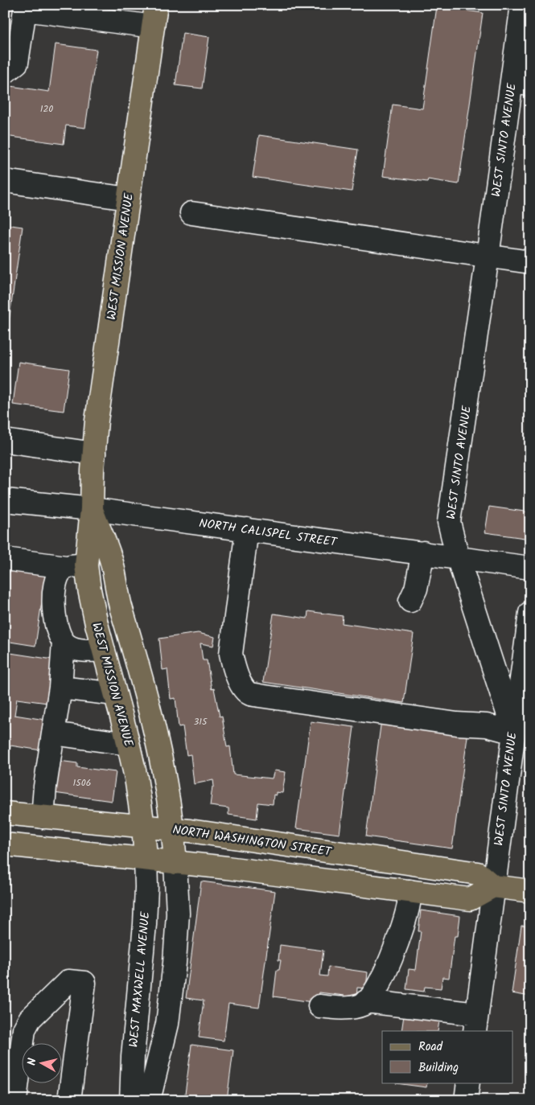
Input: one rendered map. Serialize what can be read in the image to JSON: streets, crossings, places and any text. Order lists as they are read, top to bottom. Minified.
{"streets":{"main road":["WEST MISSION AVENUE","NORTH WASHINGTON STREET"],"street":["WEST SINTO AVENUE","NORTH CALISPEL STREET","WEST MAXWELL AVENUE"]},"crossings":[["WEST SINTO AVENUE","NORTH CALISPEL STREET"],["WEST SINTO AVENUE","NORTH WASHINGTON STREET"],["WEST MISSION AVENUE","NORTH CALISPEL STREET"],["WEST MISSION AVENUE","NORTH WASHINGTON STREET"],["WEST MISSION AVENUE","WEST MAXWELL AVENUE"]],"house_numbers":["120","315","1506"],"legend":["Road","Building"],"north":"left"}
